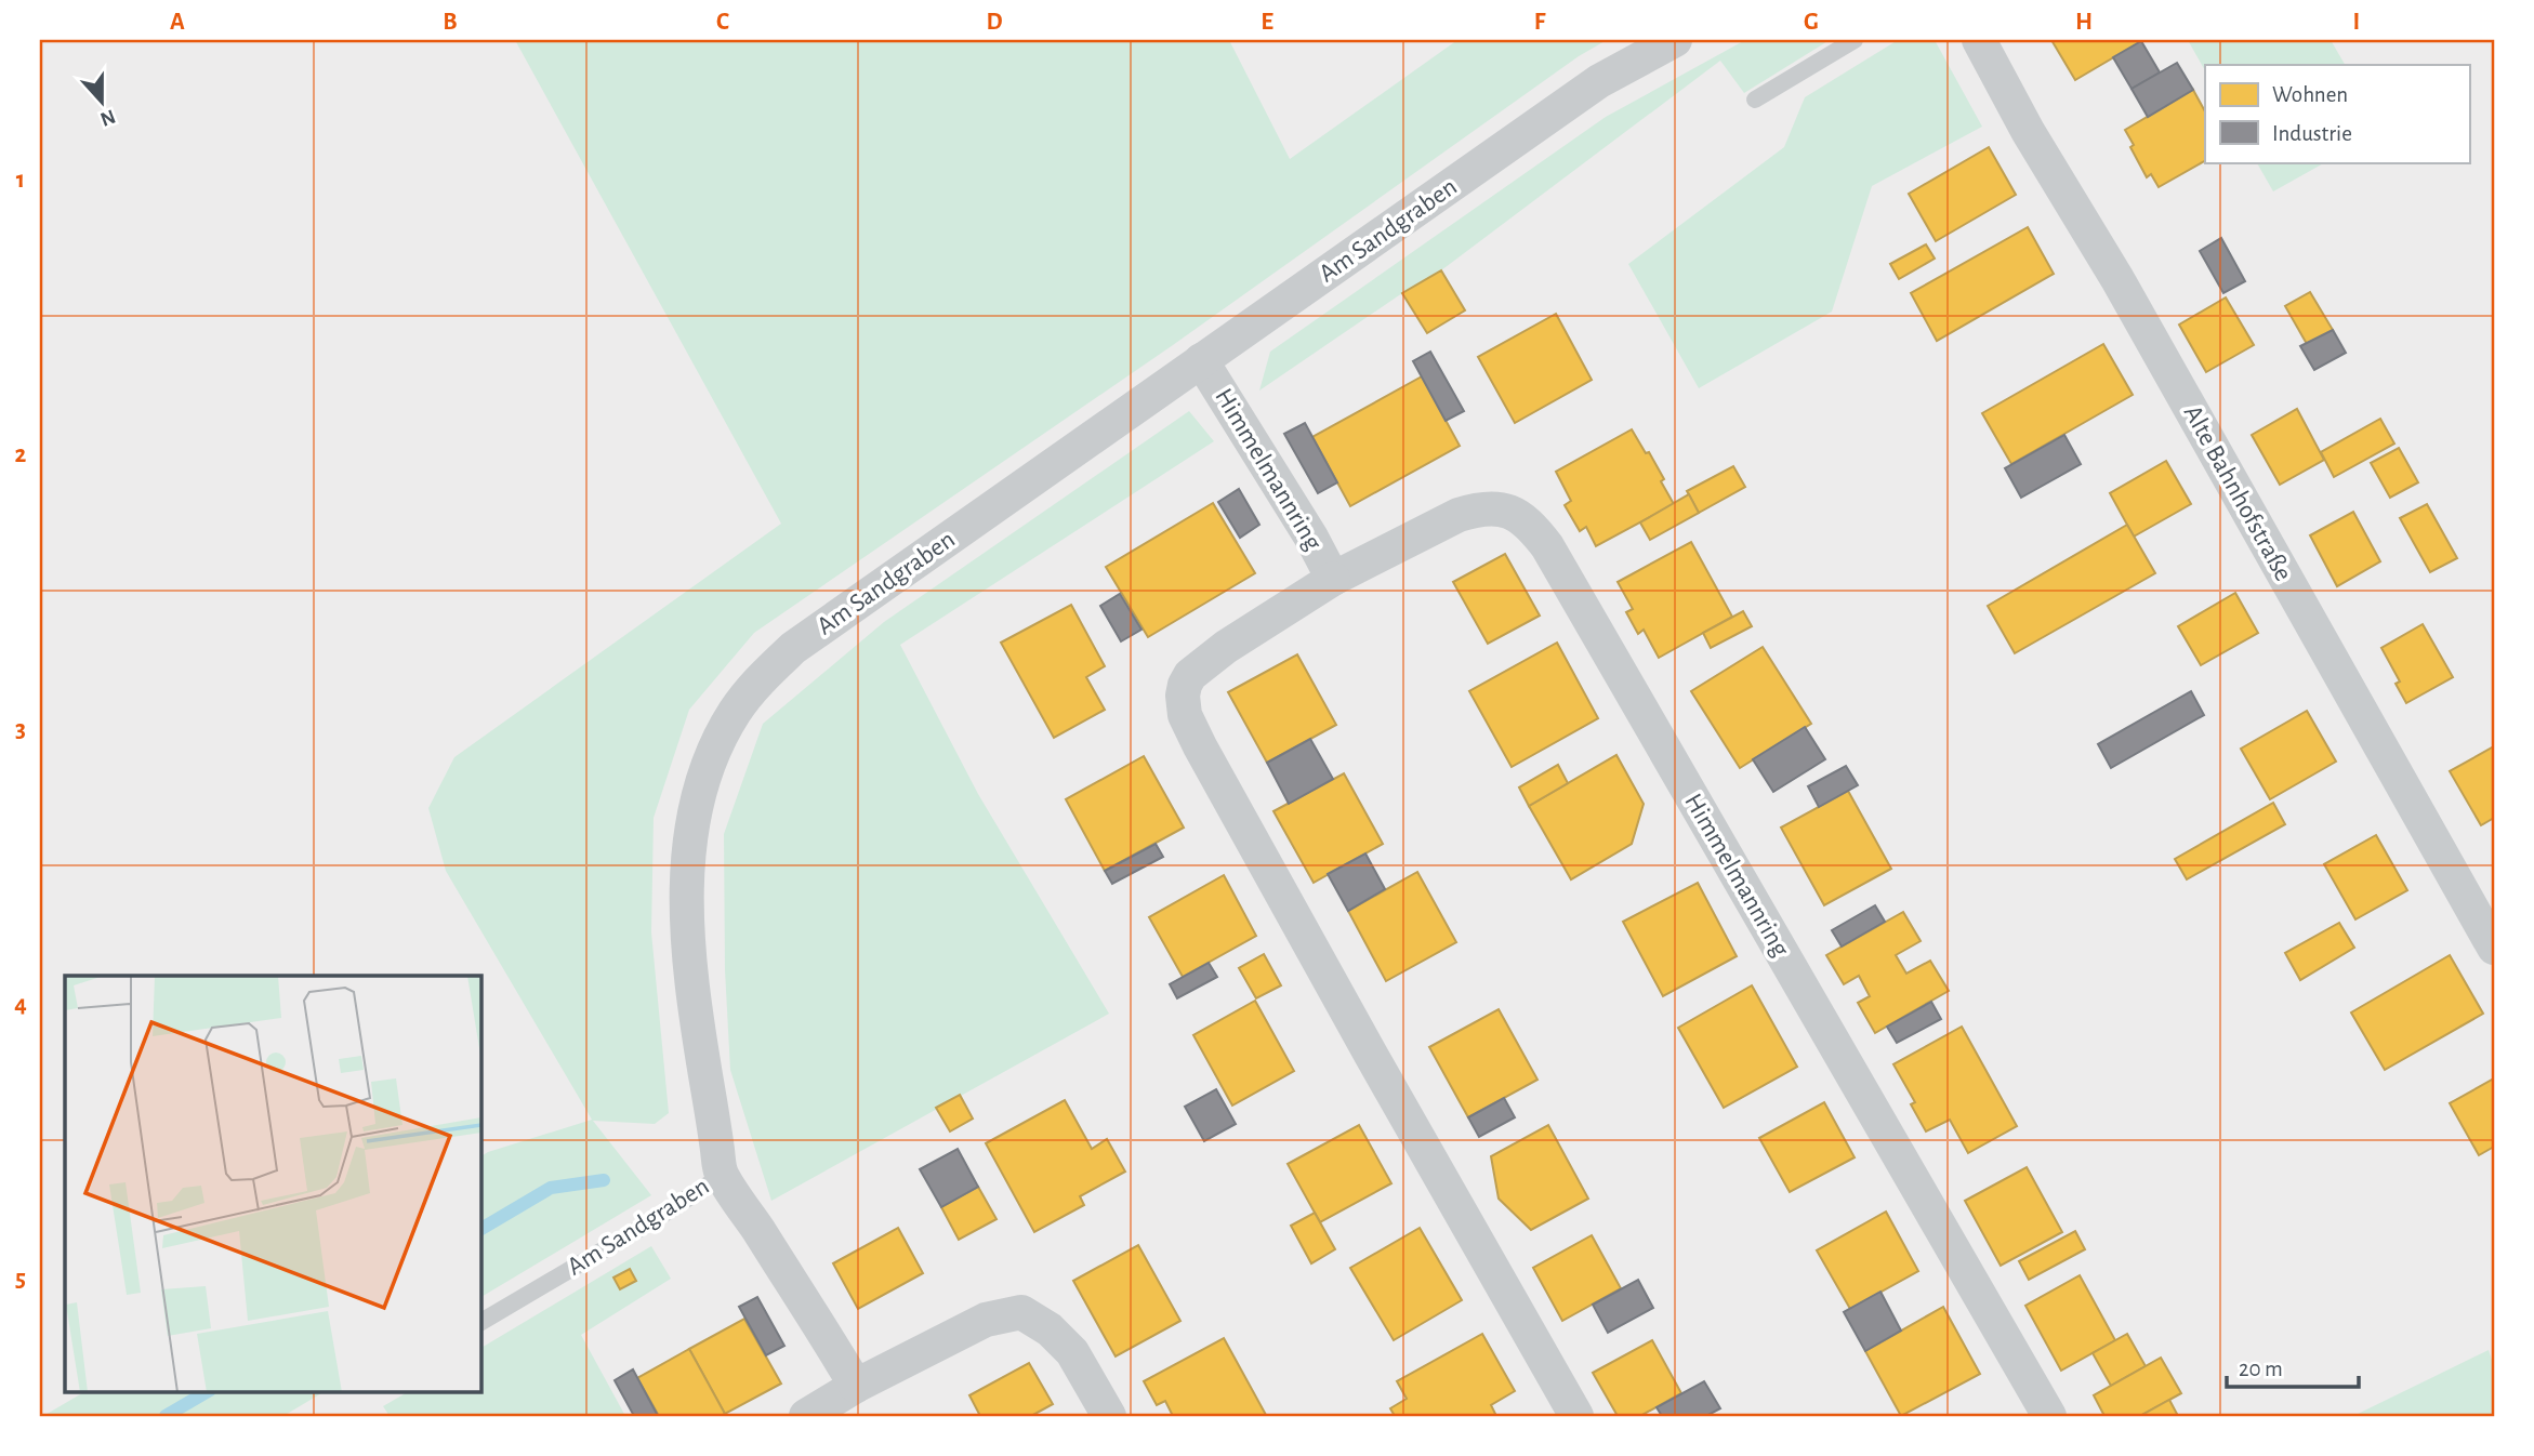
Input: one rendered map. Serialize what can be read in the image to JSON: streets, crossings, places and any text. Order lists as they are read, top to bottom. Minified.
{"streets":{"street":["Am Sandgraben","Himmelmannring","Alte Bahnhofstraße"]},"crossings":[["Am Sandgraben","Himmelmannring"]],"legend":["Wohnen","Industrie"],"scale_bar":"20 m","north":"bottom","grid":{"columns":["A","B","C","D","E","F","G","H","I"],"rows":["1","2","3","4","5"]}}
